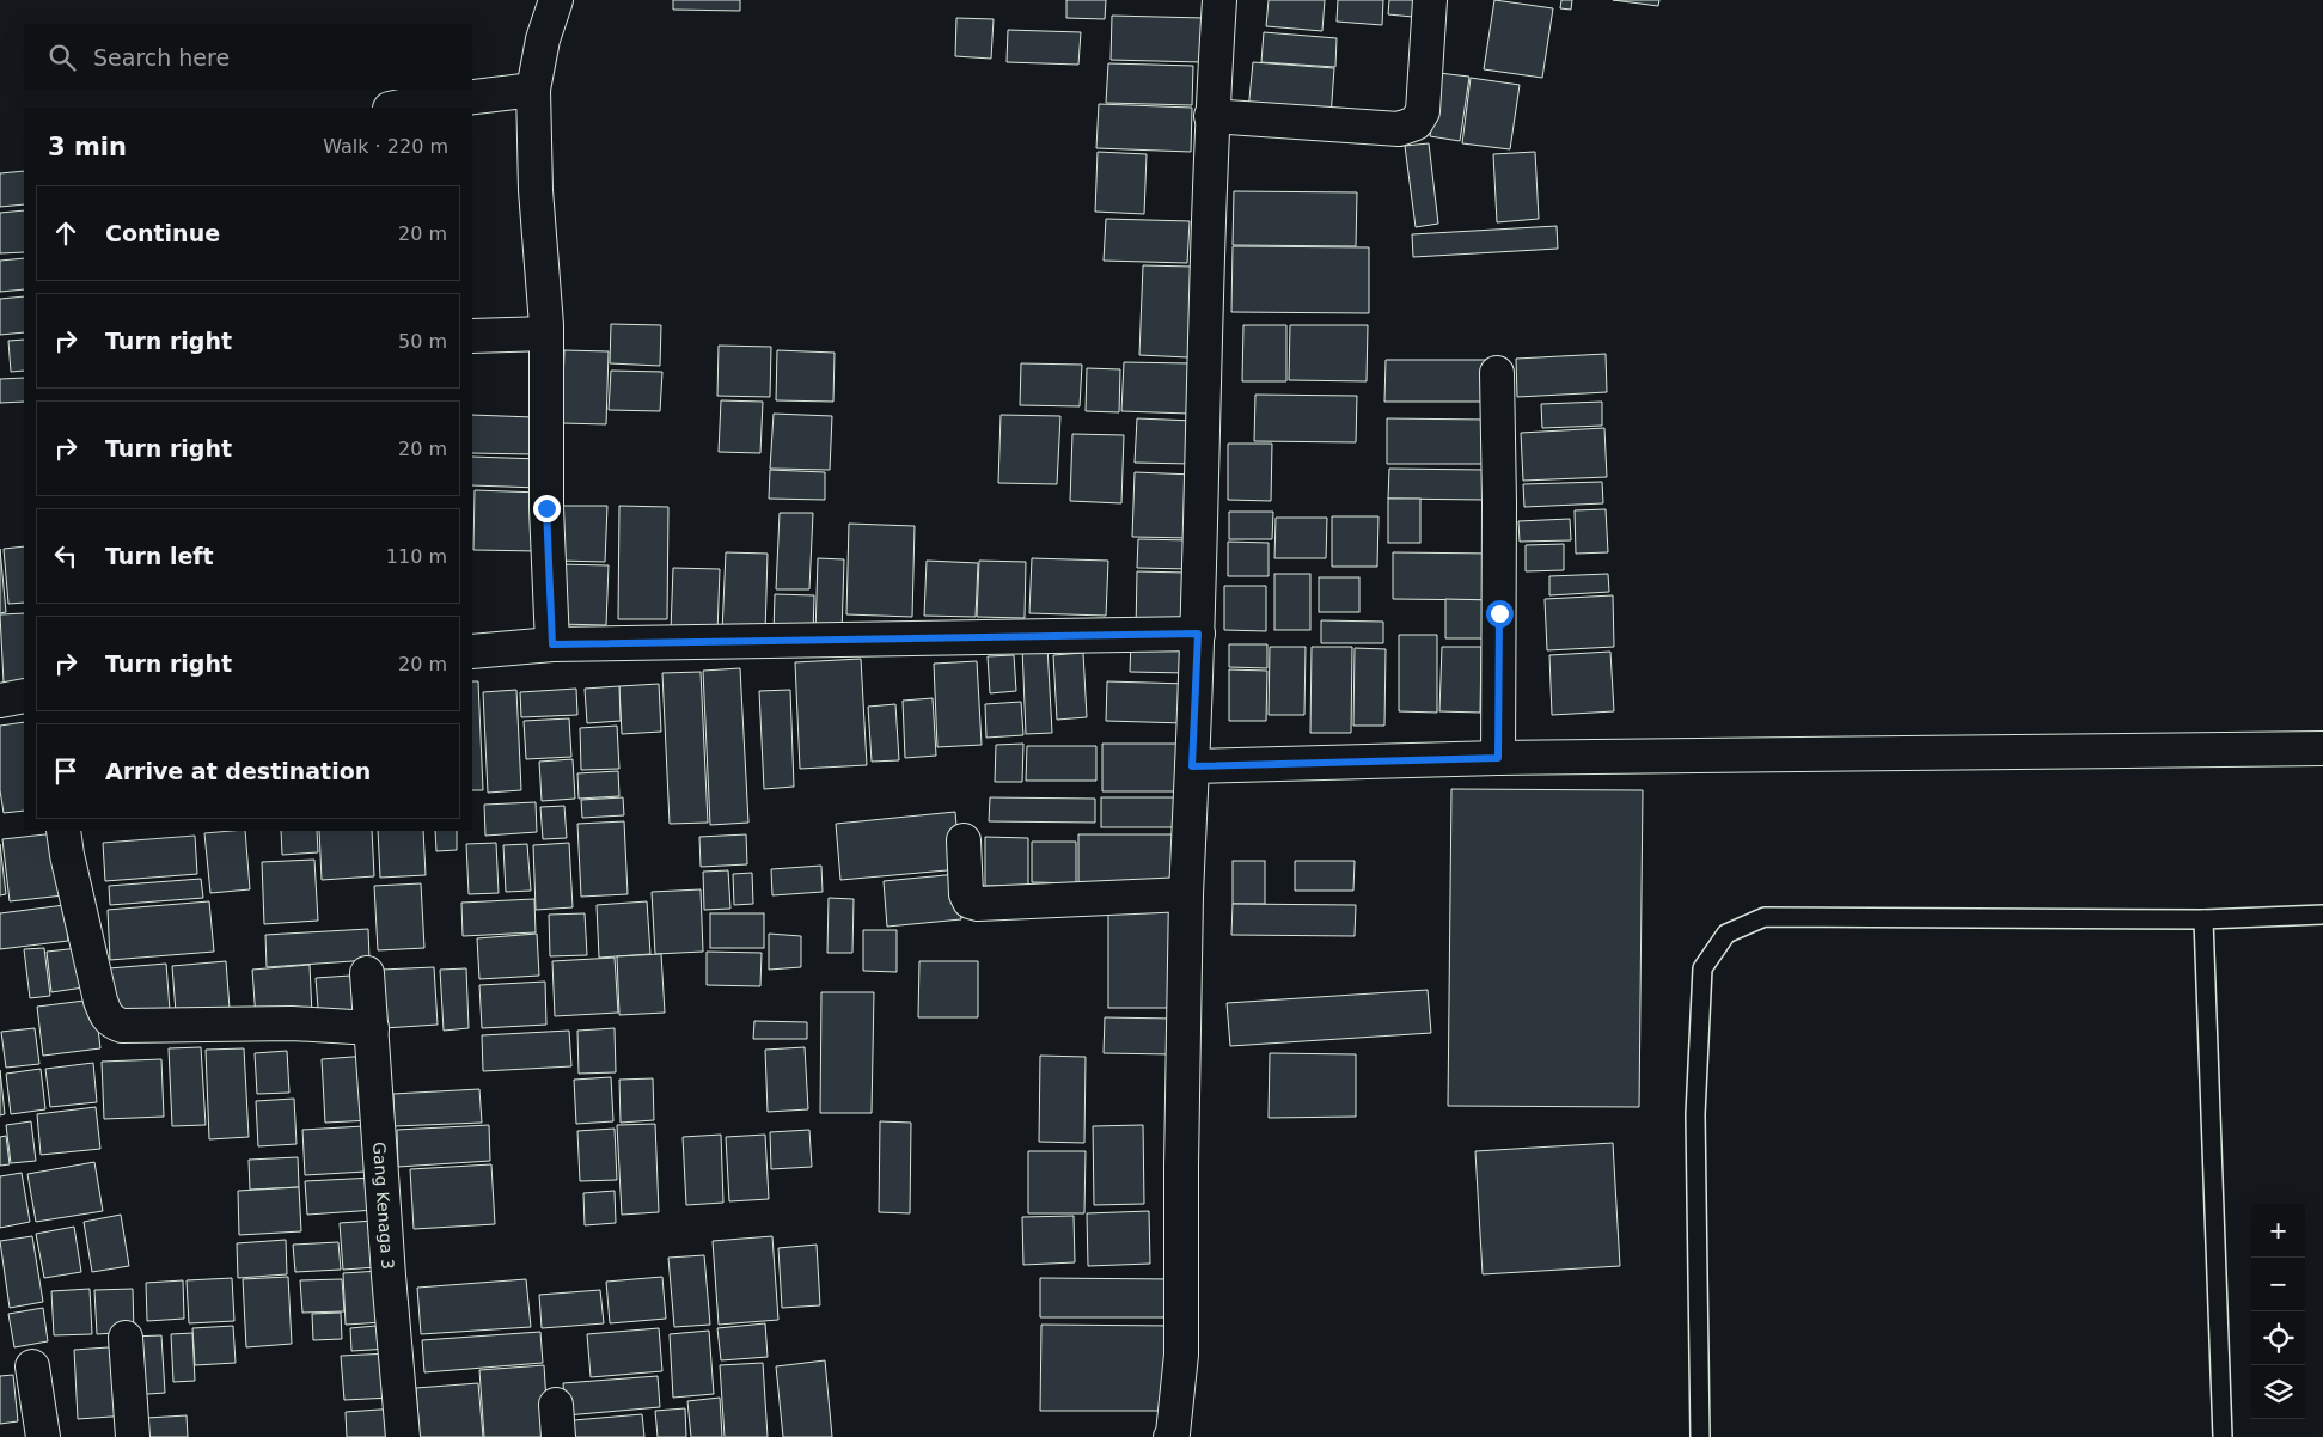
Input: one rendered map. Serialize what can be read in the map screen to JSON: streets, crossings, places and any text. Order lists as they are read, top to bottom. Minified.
{"streets":{"street":["Gang Kenaga 3"]},"page":{"search":"Search here","heading":["3 min","Walk · 220 m"],"list":[["Continue","20 m"],["Turn right","50 m"],["Turn right","20 m"],["Turn left","110 m"],["Turn right","20 m"],"Arrive at destination"],"map_buttons":["+","−"]}}
